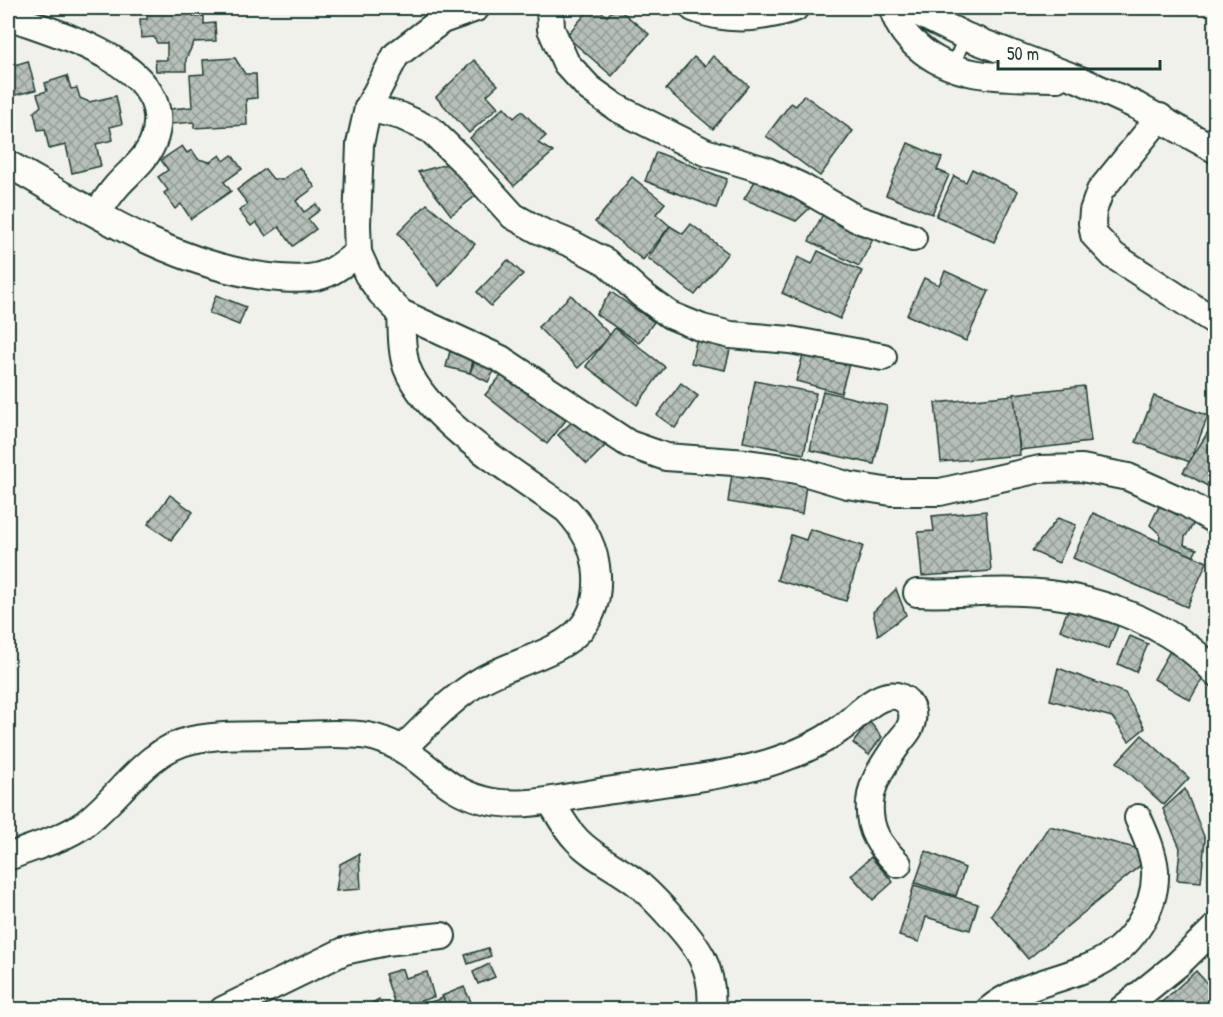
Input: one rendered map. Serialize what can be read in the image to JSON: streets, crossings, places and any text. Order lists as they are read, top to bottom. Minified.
{"scale_bar":"50 m"}
